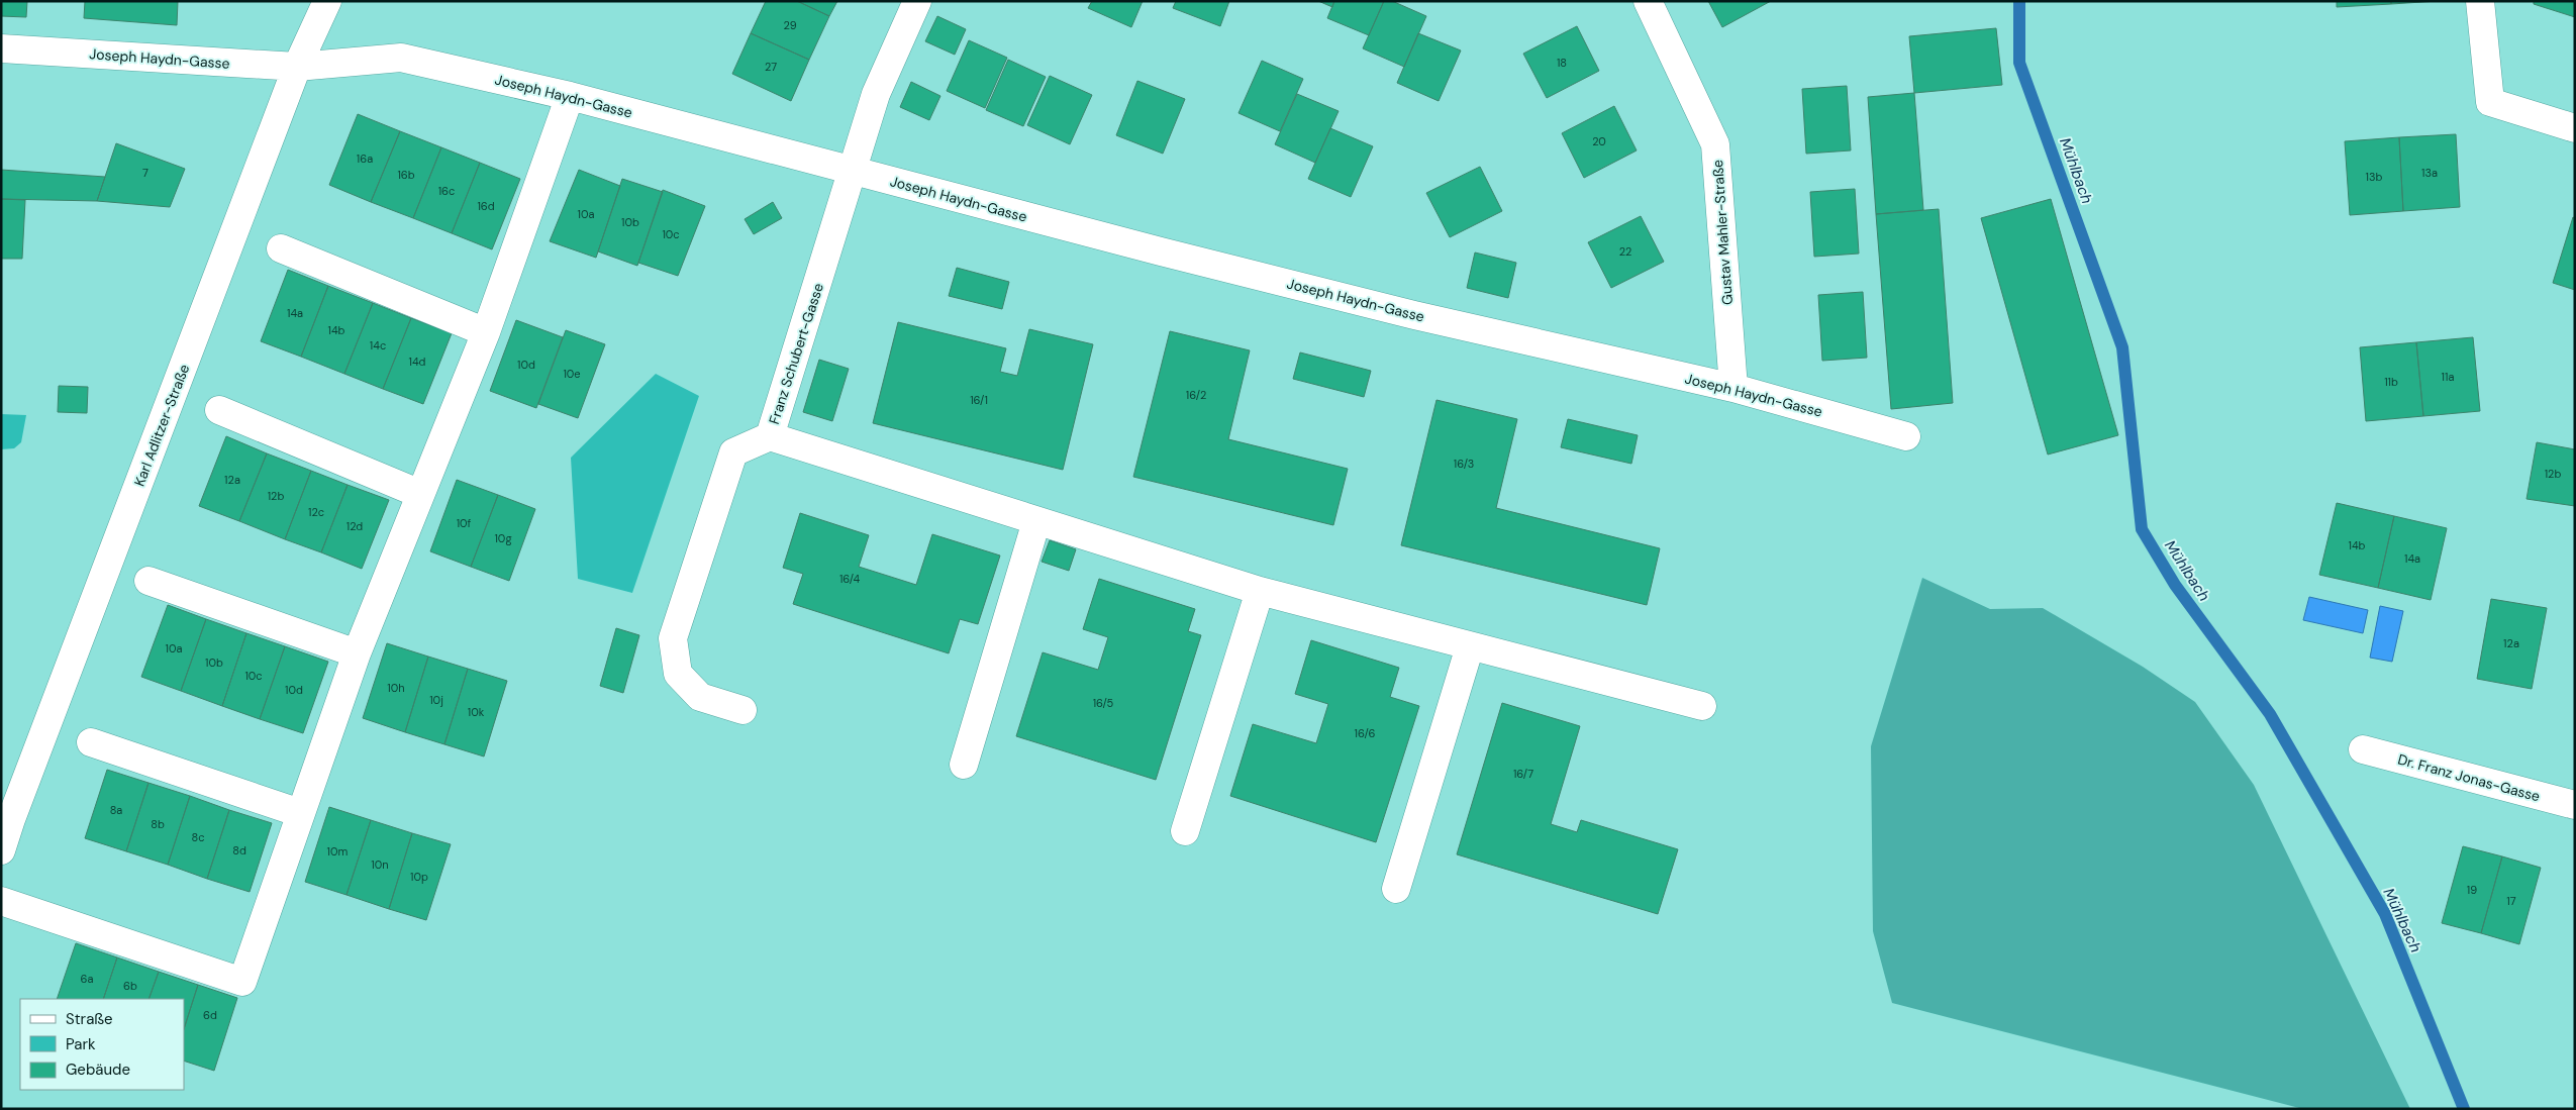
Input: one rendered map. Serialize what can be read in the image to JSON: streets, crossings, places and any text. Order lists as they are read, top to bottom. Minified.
{"streets":{"street":["Joseph Haydn-Gasse","Gustav Mahler-Straße","Franz Schubert-Gasse","Karl Adlitzer-Straße","Dr. Franz Jonas-Gasse"]},"crossings":[["Joseph Haydn-Gasse","Gustav Mahler-Straße"],["Joseph Haydn-Gasse","Franz Schubert-Gasse"],["Joseph Haydn-Gasse","Karl Adlitzer-Straße"]],"water":["Mühlbach"],"house_numbers":["29","18","27","20","16a","7","13a","16b","13b","16c","16d","10a","10b","10c","22","14a","14b","14c","14d","10d","10e","11a","11b","16/2","16/1","16/3","12b","12a","12b","12c","10f","12d","10g","14b","14a","16/4","12a","10a","10b","10c","10h","10d","10j","16/5","10k","16/6","16/7","8a","8b","8c","8d","10m","10n","10p","19","17","6a","6b","6d"],"legend":["Straße","Park","Gebäude"]}
